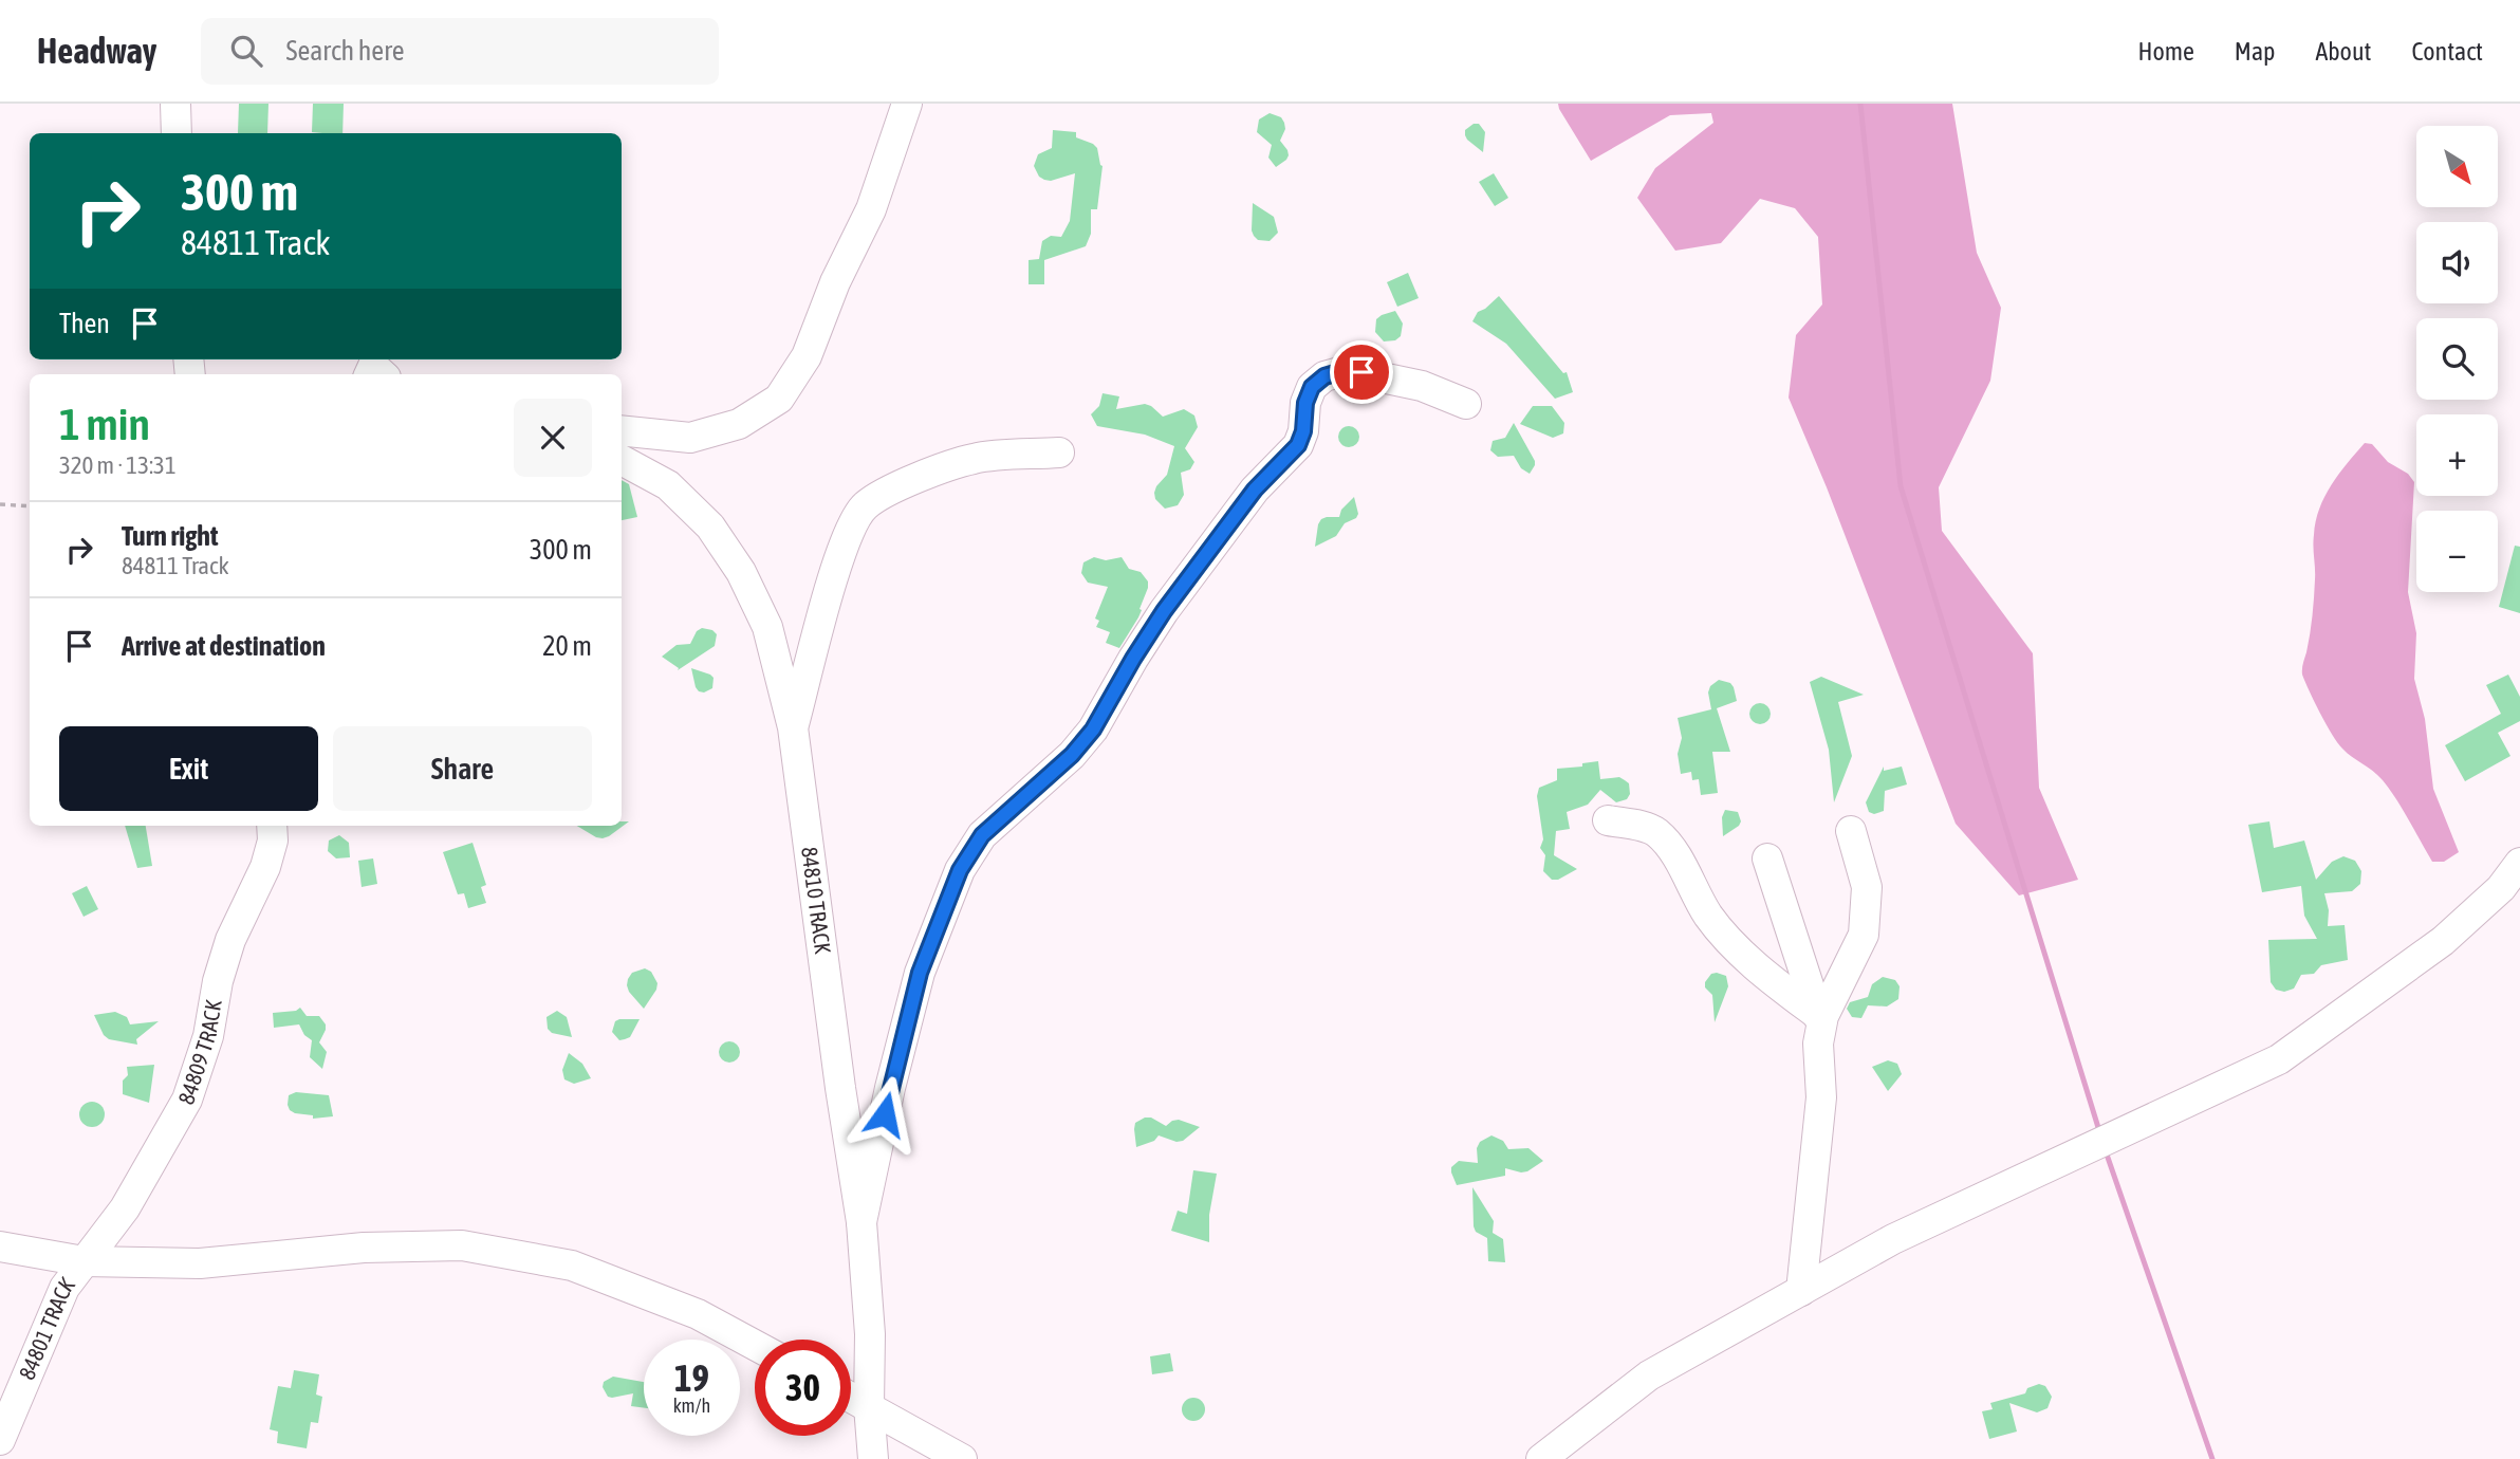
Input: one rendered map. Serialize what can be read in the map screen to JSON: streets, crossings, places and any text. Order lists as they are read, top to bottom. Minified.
{"streets":{"street":["84810 TRACK","84809 TRACK","84801 TRACK"]},"crossings":[["84809 TRACK","84801 TRACK"]],"north":"bottom right","page":{"header":"Headway","search":"Search here","nav":["Home","Map","About","Contact"],"map_buttons":["+","−"],"turn":["300 m","84811 Track"],"then":"Then","heading":["1 min","320 m · 13:31"],"list":[{"name":"Turn right","note":"84811 Track","value":"300 m"},{"name":"Arrive at destination","value":"20 m"}],"buttons":["Exit","Share"],"speed":"19 km/h","limit":"30"}}
